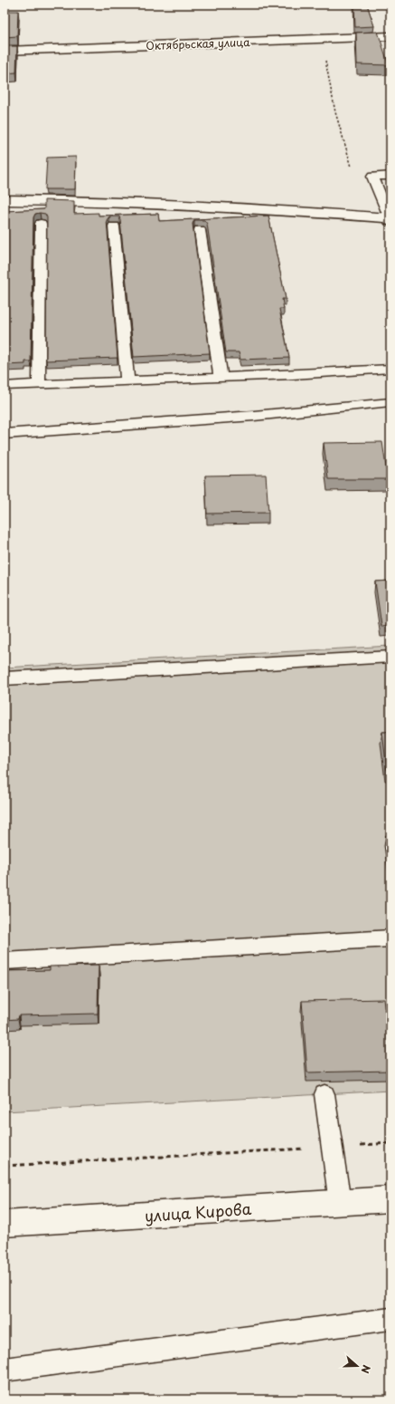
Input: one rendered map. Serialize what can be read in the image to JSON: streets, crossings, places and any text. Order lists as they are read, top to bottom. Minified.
{"streets":{"street":["Октябрьская улица","улица Кирова"]},"north":"right"}
